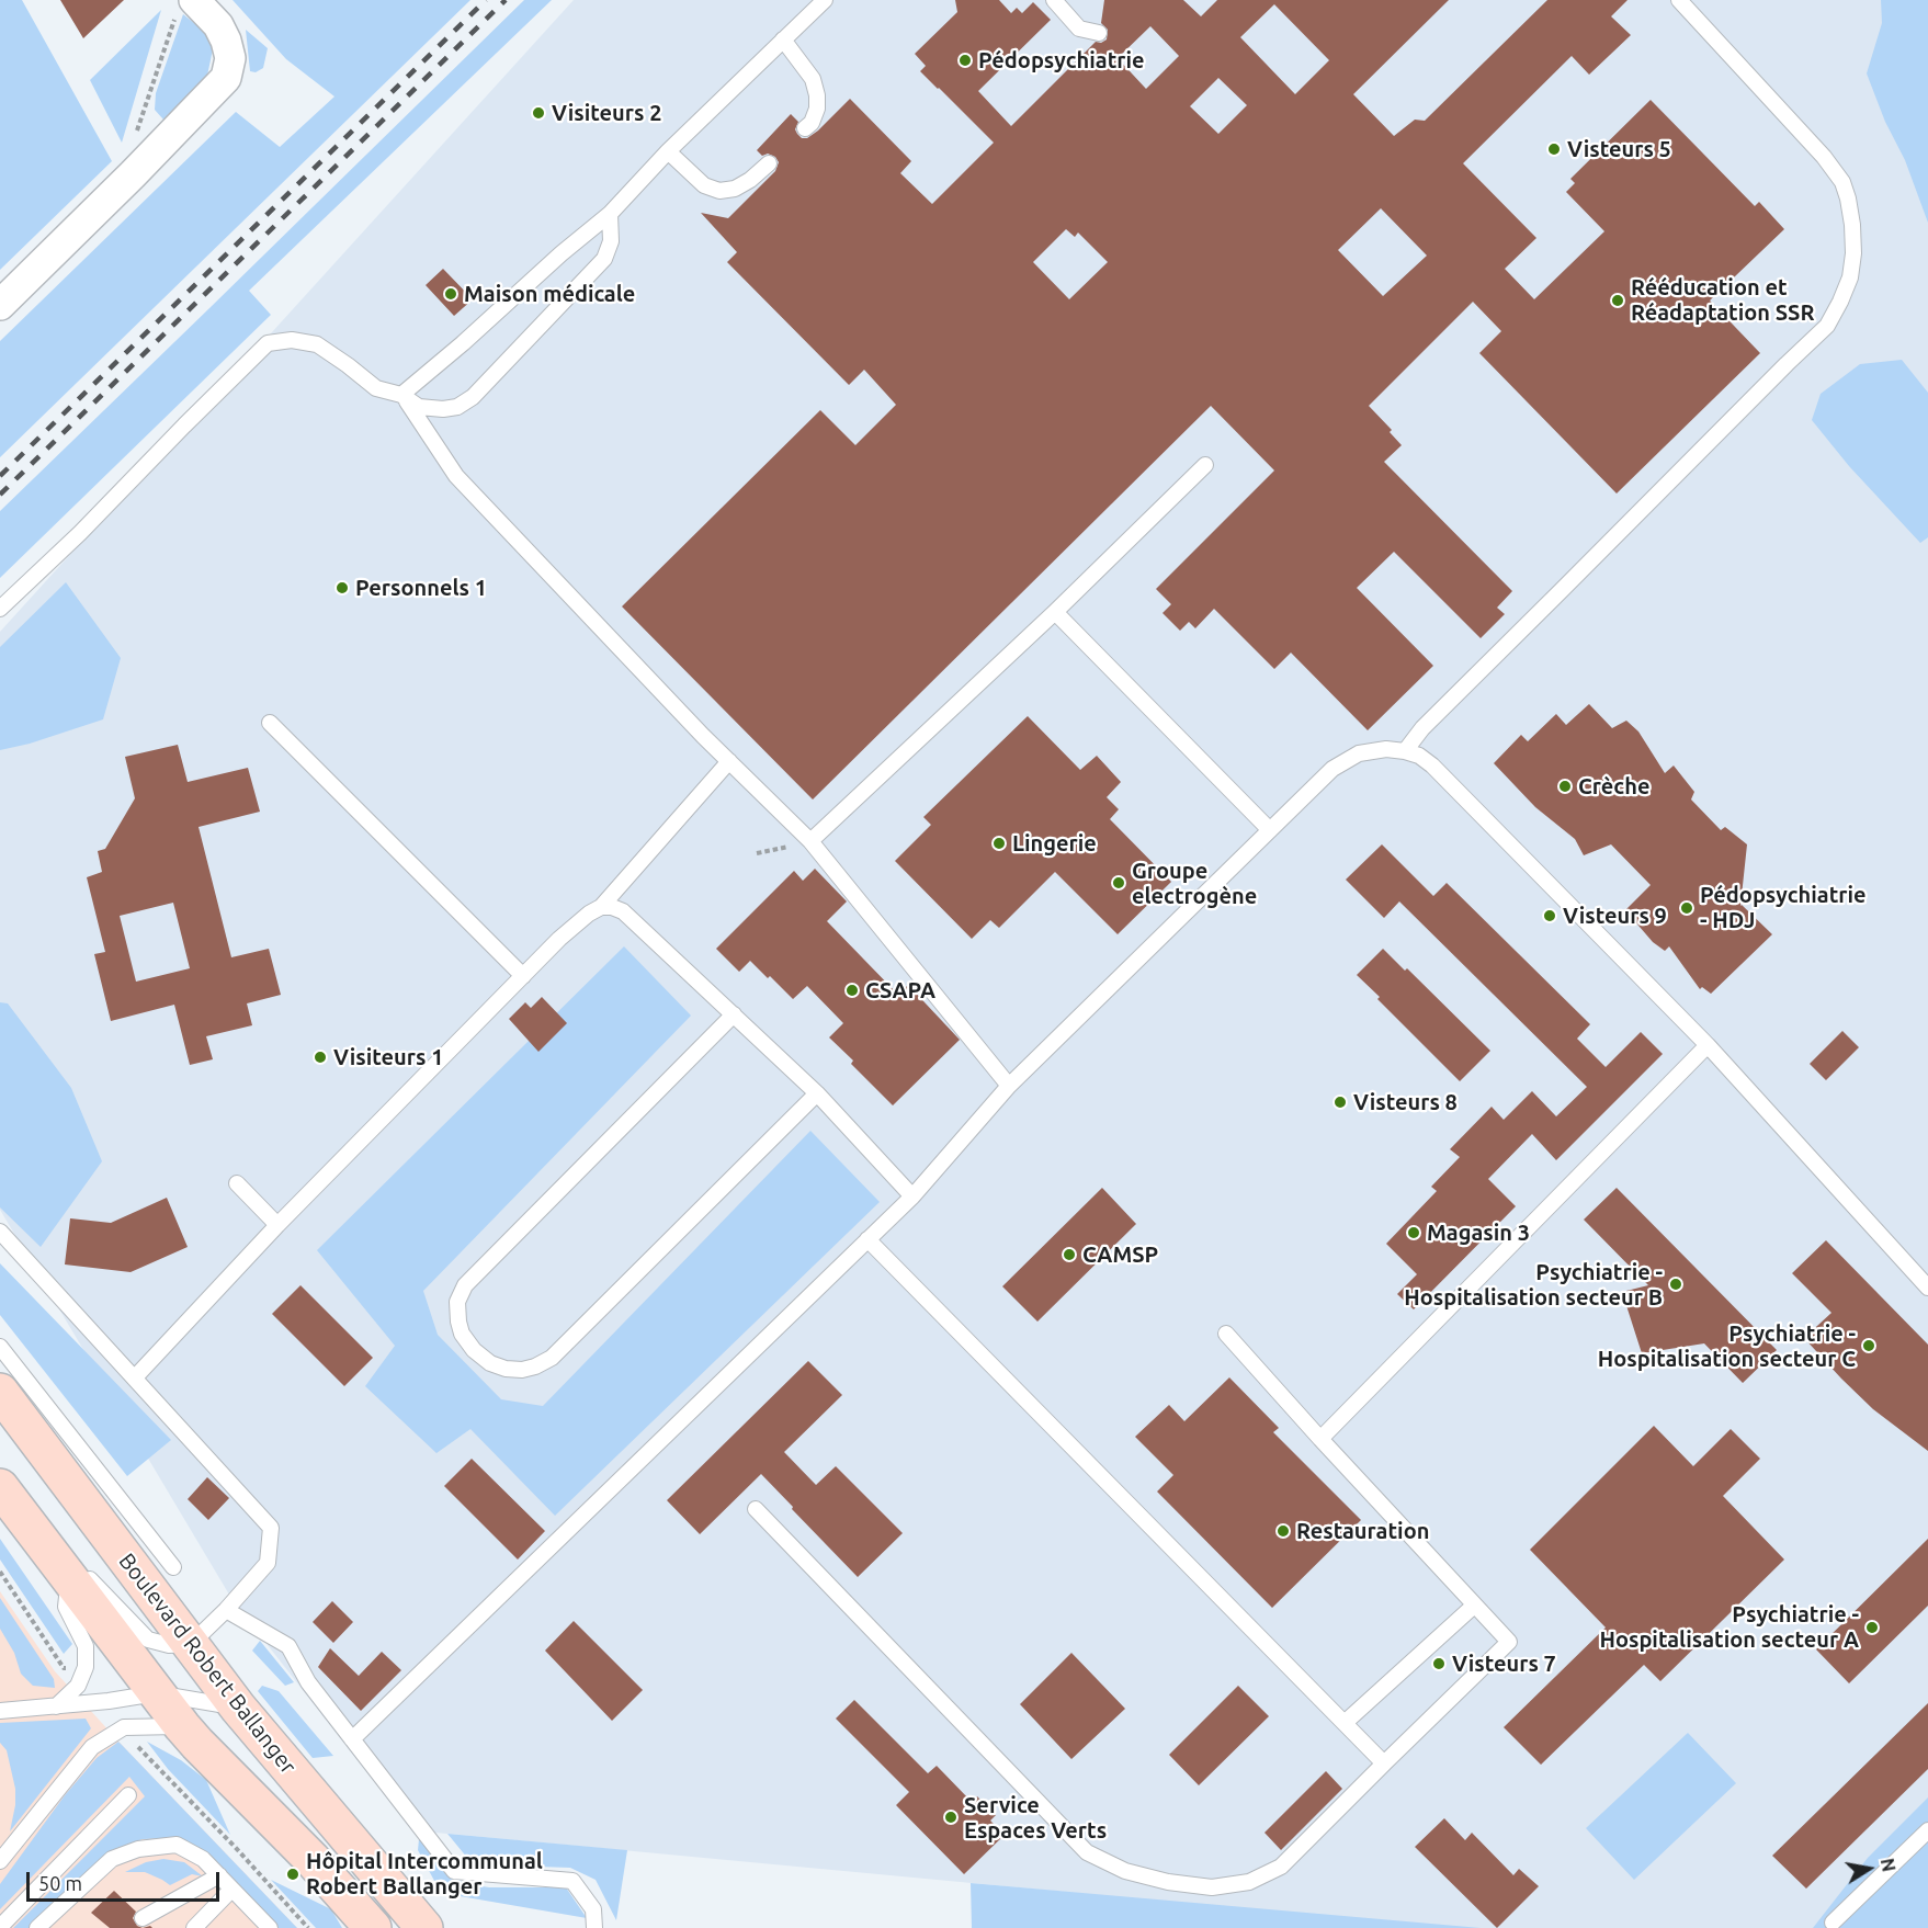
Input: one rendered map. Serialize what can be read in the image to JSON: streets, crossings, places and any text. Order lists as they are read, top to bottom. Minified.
{"streets":{"main road":["Boulevard Robert Ballanger"]},"places":["Pédopsychiatrie","Visiteurs 2","Visteurs 5","Maison médicale","Rééducation et Réadaptation SSR","Personnels 1","Crèche","Lingerie","Groupe electrogène","Pédopsychiatrie - HDJ","Visteurs 9","CSAPA","Visiteurs 1","Visteurs 8","Magasin 3","CAMSP","Psychiatrie - Hospitalisation secteur B","Psychiatrie - Hospitalisation secteur C","Restauration","Psychiatrie - Hospitalisation secteur A","Visteurs 7","Service Espaces Verts","Hôpital Intercommunal Robert Ballanger"],"scale_bar":"50 m","north":"right"}
